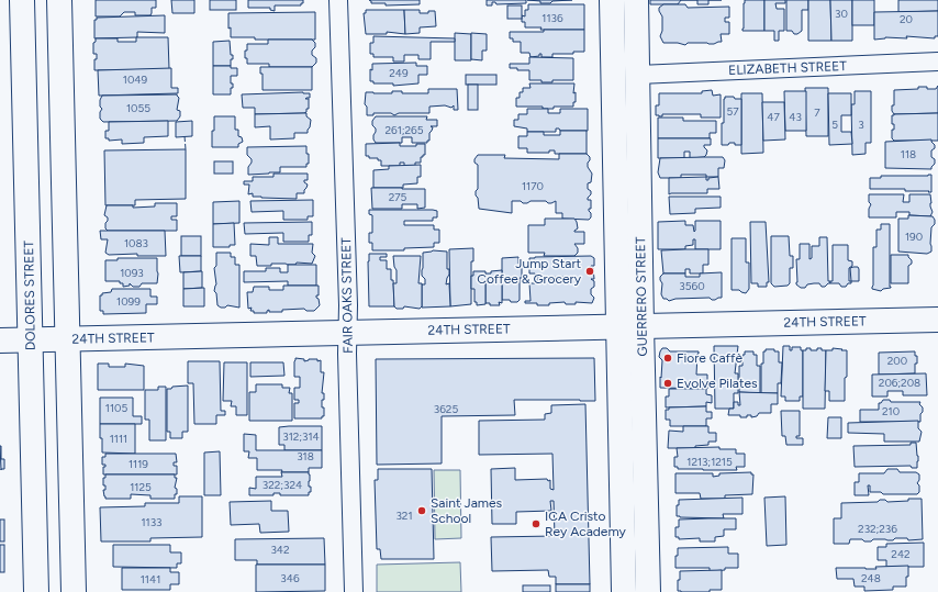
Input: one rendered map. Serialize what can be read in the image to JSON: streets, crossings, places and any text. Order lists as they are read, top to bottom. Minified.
{"streets":{"main road":["DOLORES STREET","GUERRERO STREET","24TH STREET"],"street":["ELIZABETH STREET","FAIR OAKS STREET"]},"crossings":[["ELIZABETH STREET","GUERRERO STREET"],["DOLORES STREET","24TH STREET"],["FAIR OAKS STREET","24TH STREET"],["GUERRERO STREET","24TH STREET"]],"places":["Jump Start Coffee & Grocery","Fiore Caffè","Evolve Pilates","Saint James School","ICA Cristo Rey Academy"],"house_numbers":["30","1136","20","249","1049","1055","57","7","47","43","5","3","261;265","118","1170","275","190","1083","1093","3560","1099","200","206;208","1105","3625","210","312;314","1111","318","1213;1215","1119","322;324","1125","321","1133","232;236","342","242","346","248","1141"]}
